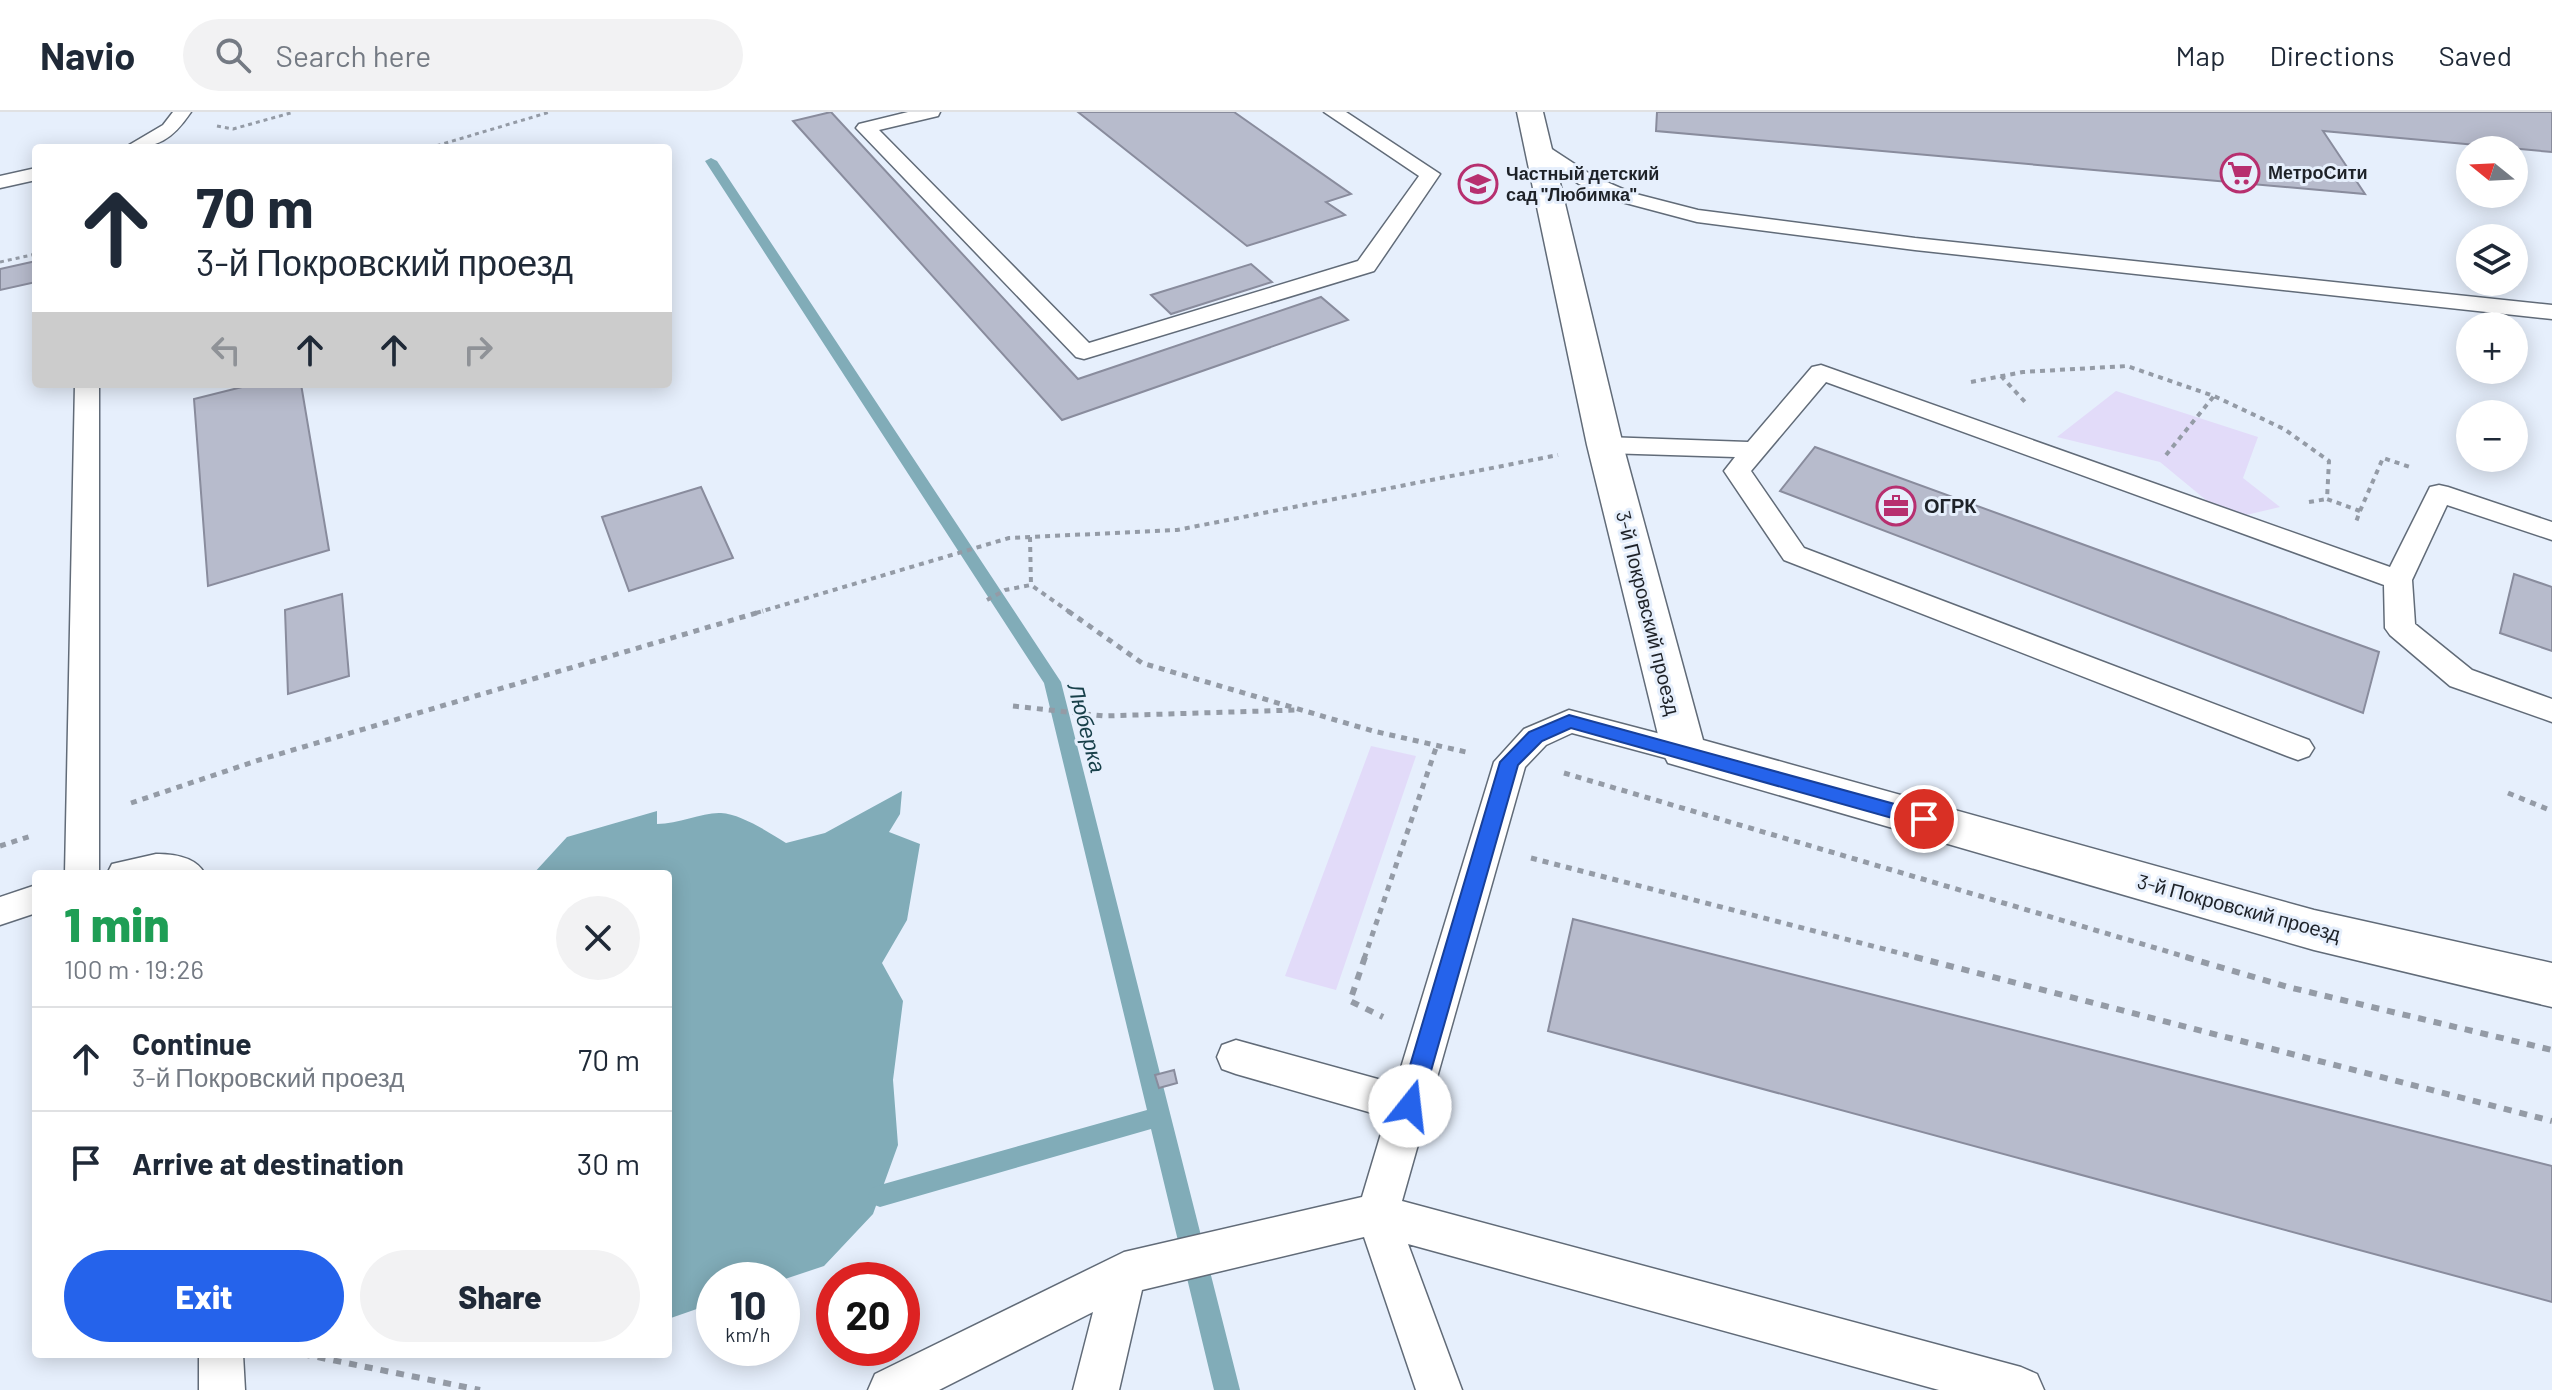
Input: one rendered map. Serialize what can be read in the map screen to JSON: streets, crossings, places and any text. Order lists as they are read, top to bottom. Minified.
{"streets":{"street":["3-й Покровский проезд"]},"water":["Люберка"],"places":{"supermarket":["МетроСити"],"school or university":["Частный детский сад \"Любимка\""],"office":["ОГРК"]},"north":"left","page":{"header":"Navio","search":"Search here","nav":["Map","Directions","Saved"],"map_buttons":["+","−"],"turn":["70 m","3-й Покровский проезд"],"heading":["1 min","100 m · 19:26"],"list":[{"name":"Continue","note":"3-й Покровский проезд","value":"70 m"},{"name":"Arrive at destination","value":"30 m"}],"buttons":["Exit","Share"],"speed":"10 km/h","limit":"20"}}
